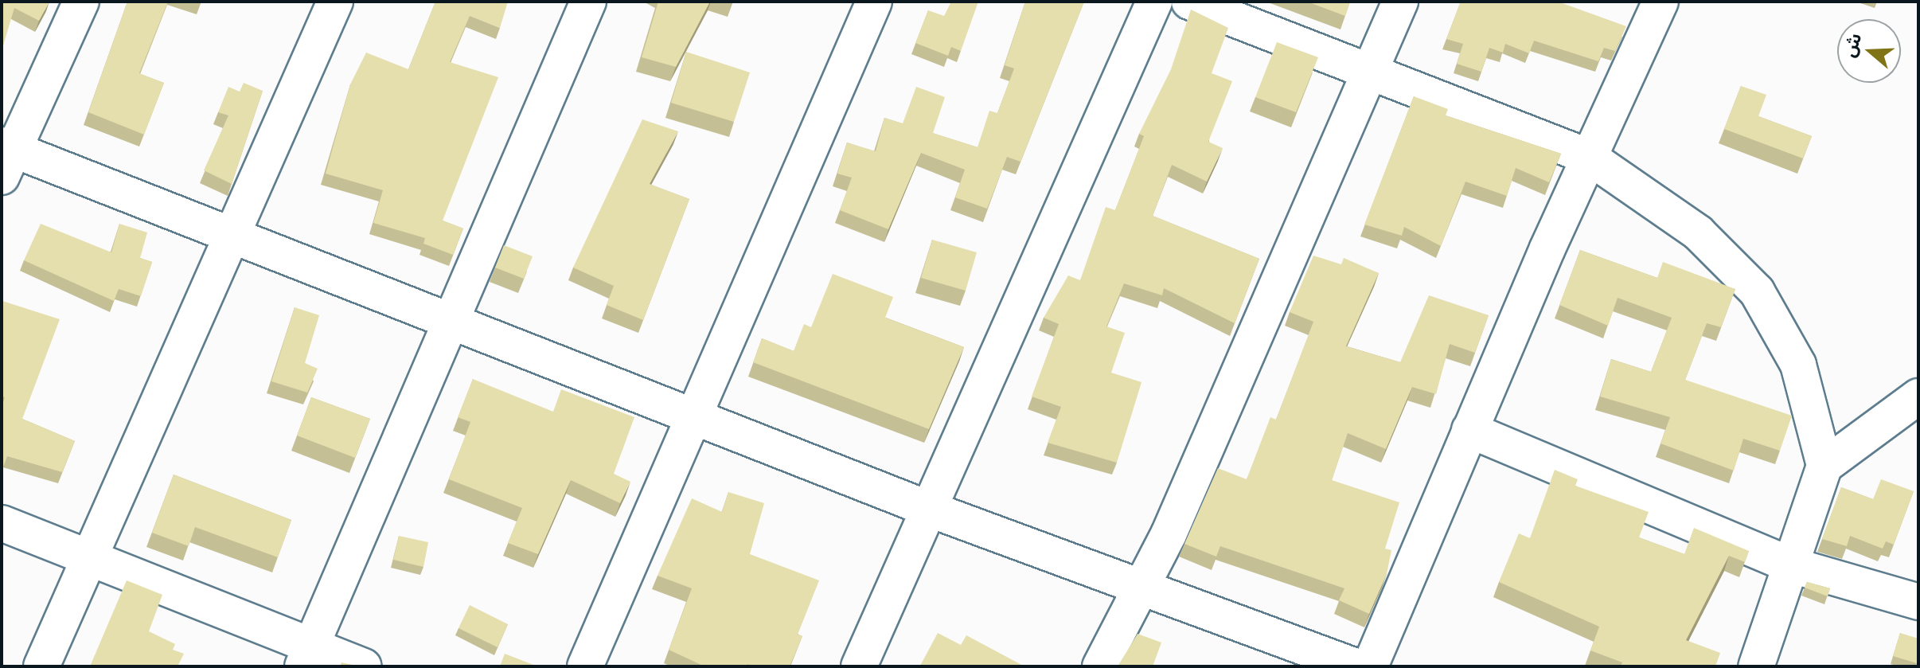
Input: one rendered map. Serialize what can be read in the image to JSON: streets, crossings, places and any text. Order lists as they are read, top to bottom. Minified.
{"north":"left"}
